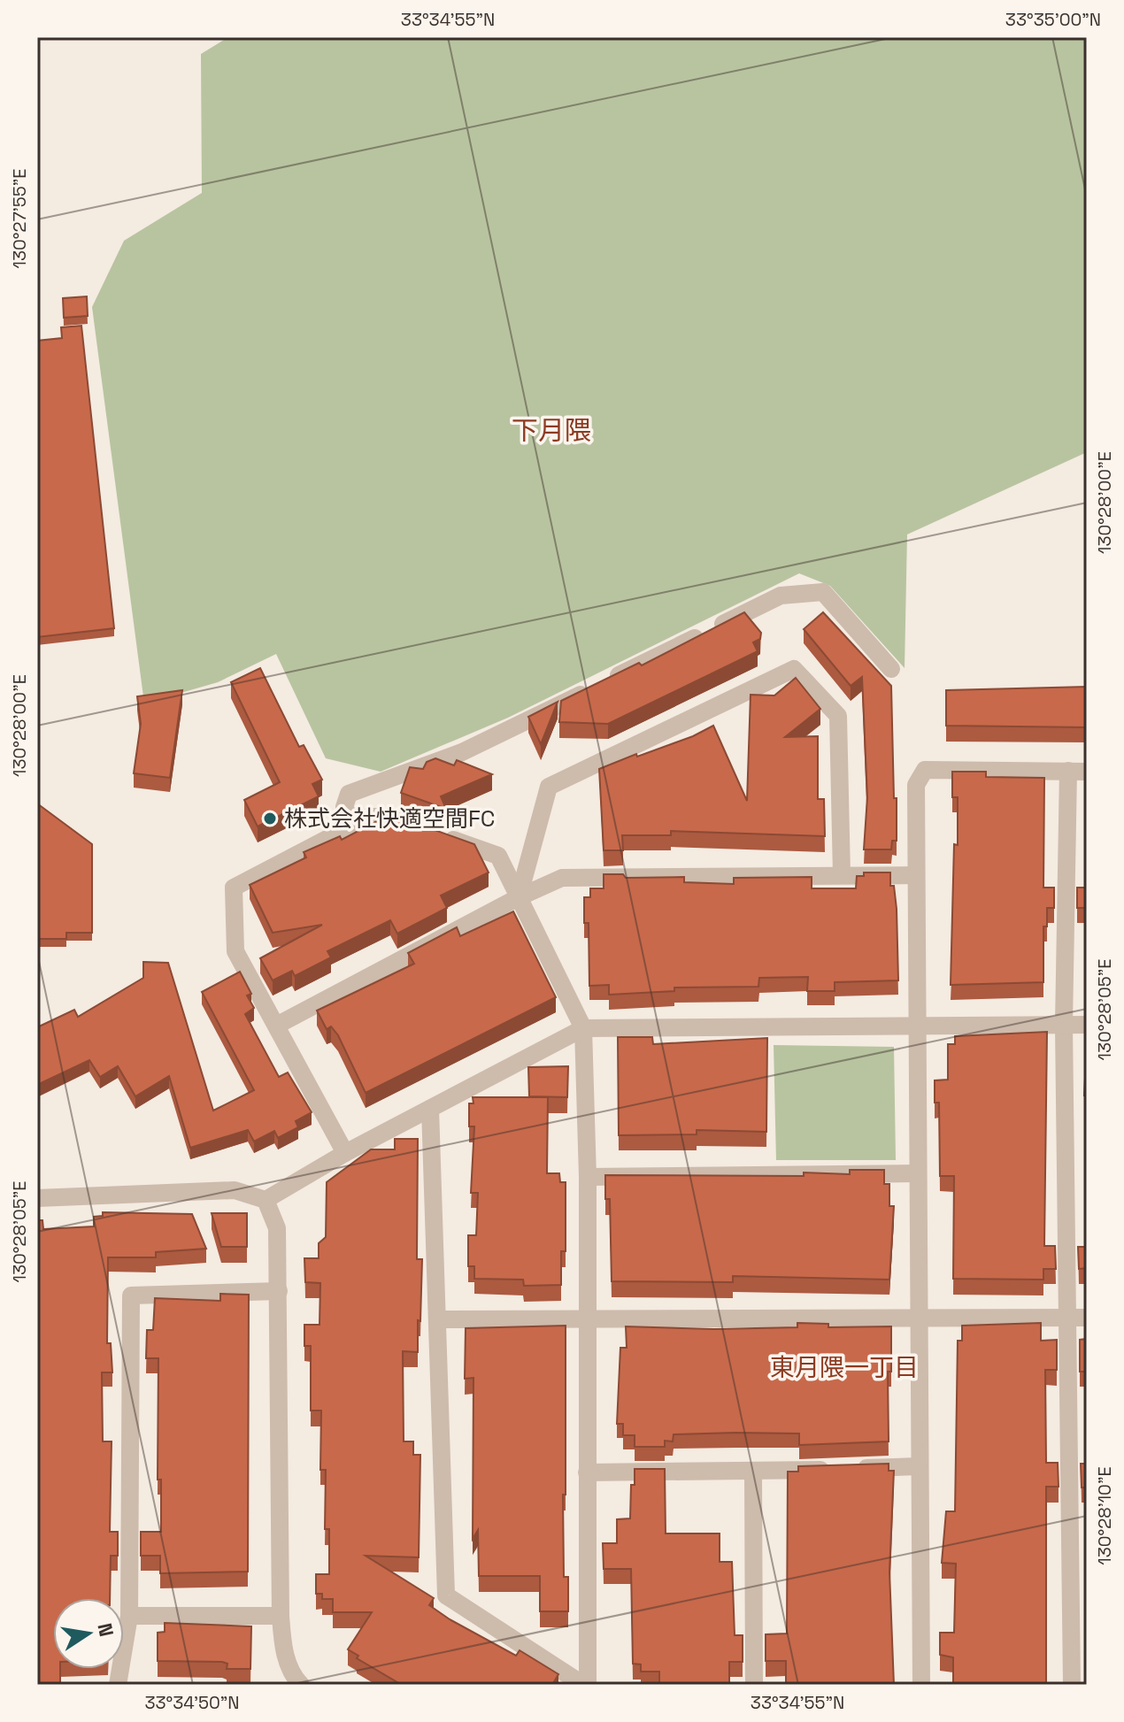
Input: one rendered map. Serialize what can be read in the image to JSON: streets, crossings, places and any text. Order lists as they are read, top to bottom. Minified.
{"districts":["下月隈","東月隈一丁目"],"places":["株式会社快適空間FC"],"north":"right","coordinates":["33°34'55\"N","33°35'00\"N","130°27'55\"E","130°28'00\"E","130°28'05\"E","130°28'10\"E","33°34'50\"N"]}
